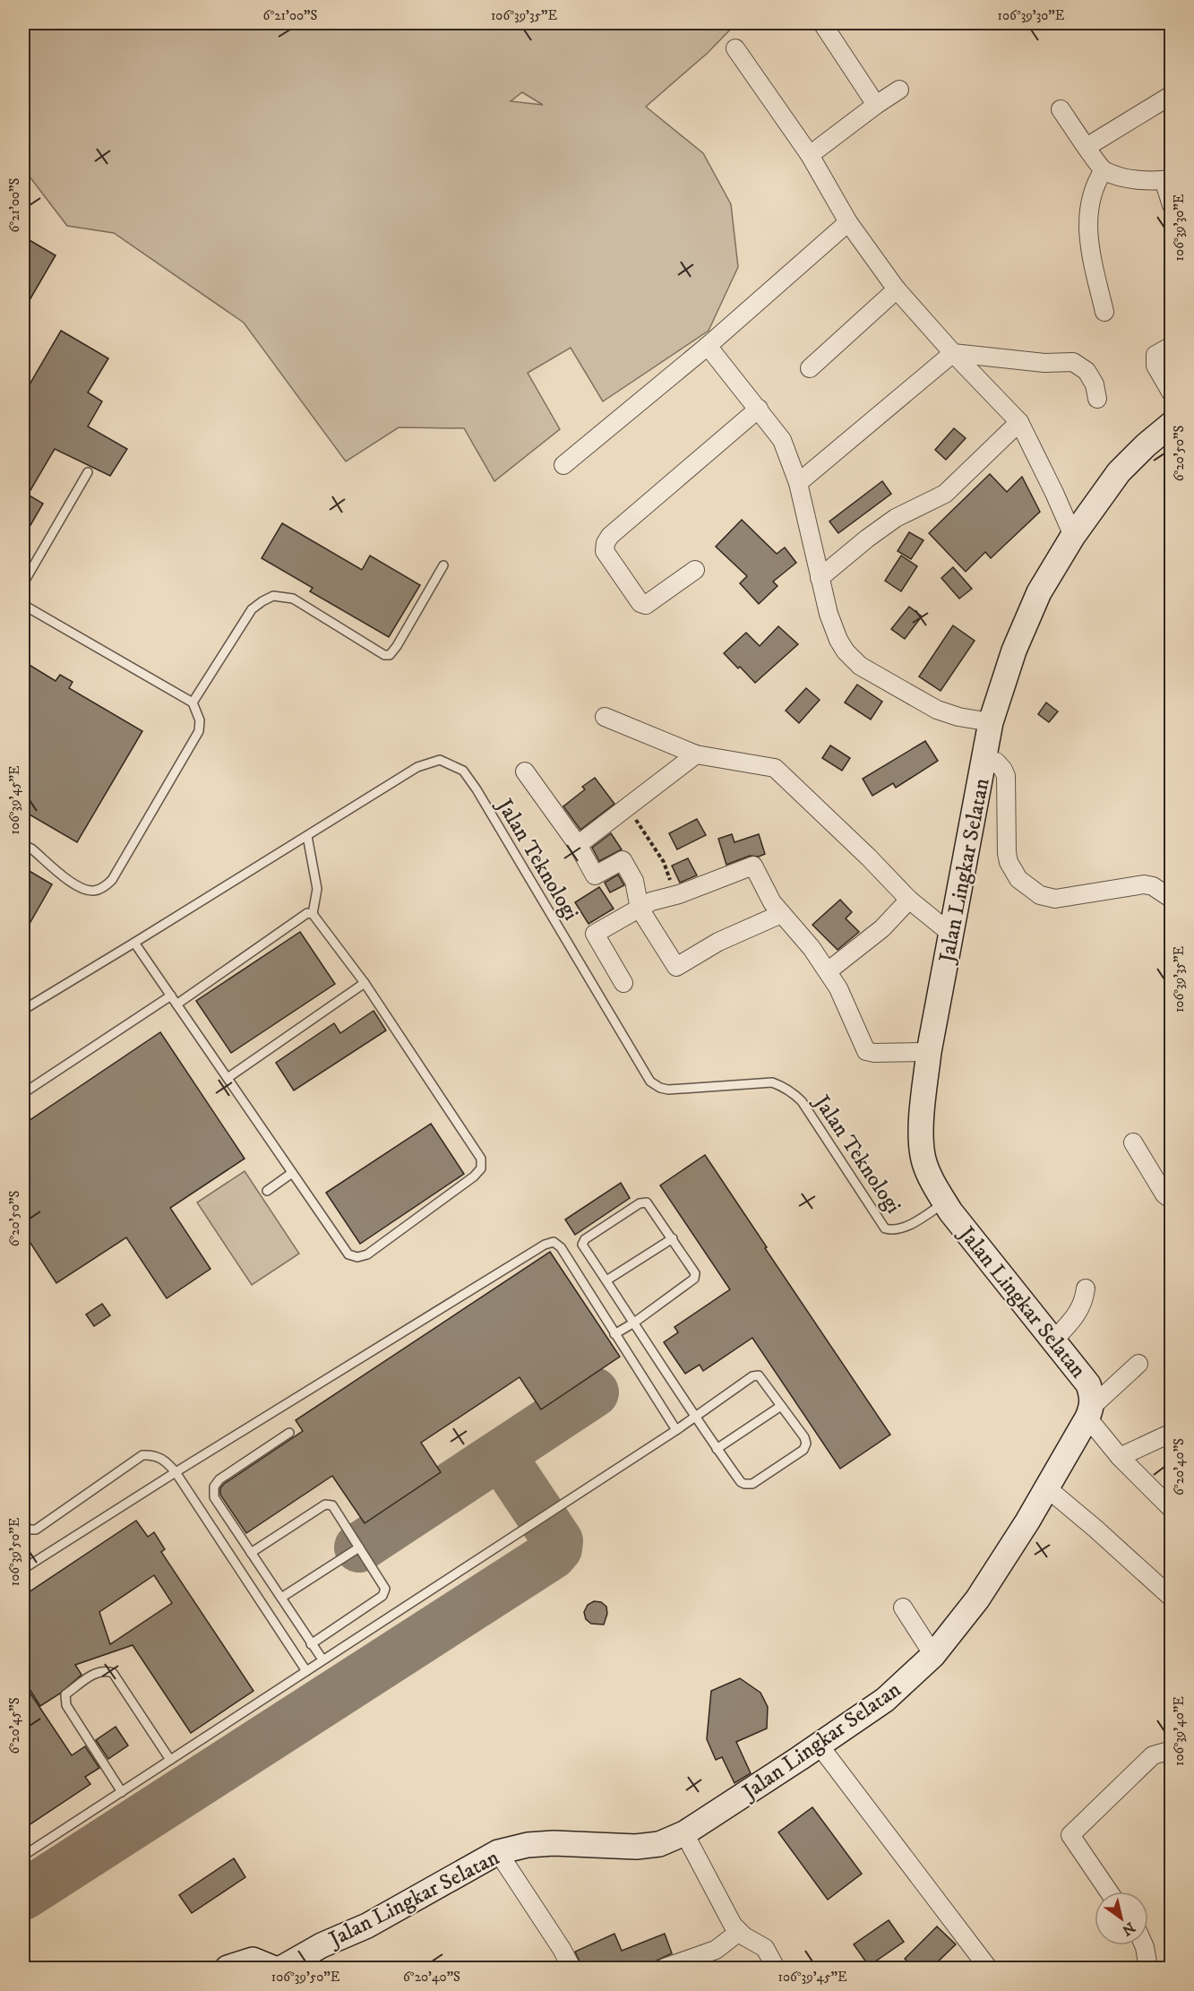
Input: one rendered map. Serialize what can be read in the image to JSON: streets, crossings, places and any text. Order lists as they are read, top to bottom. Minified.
{"streets":{"main road":["Jalan Lingkar Selatan"],"lane":["Jalan Teknologi"]},"crossings":[["Jalan Teknologi","Jalan Lingkar Selatan"]],"north":"bottom right","coordinates":["6°21'00\"S","106°39'35\"E","106°39'30\"E","6°20'50\"S","106°39'45\"E","6°20'40\"S","106°39'50\"E","6°20'45\"S","106°39'40\"E"]}
